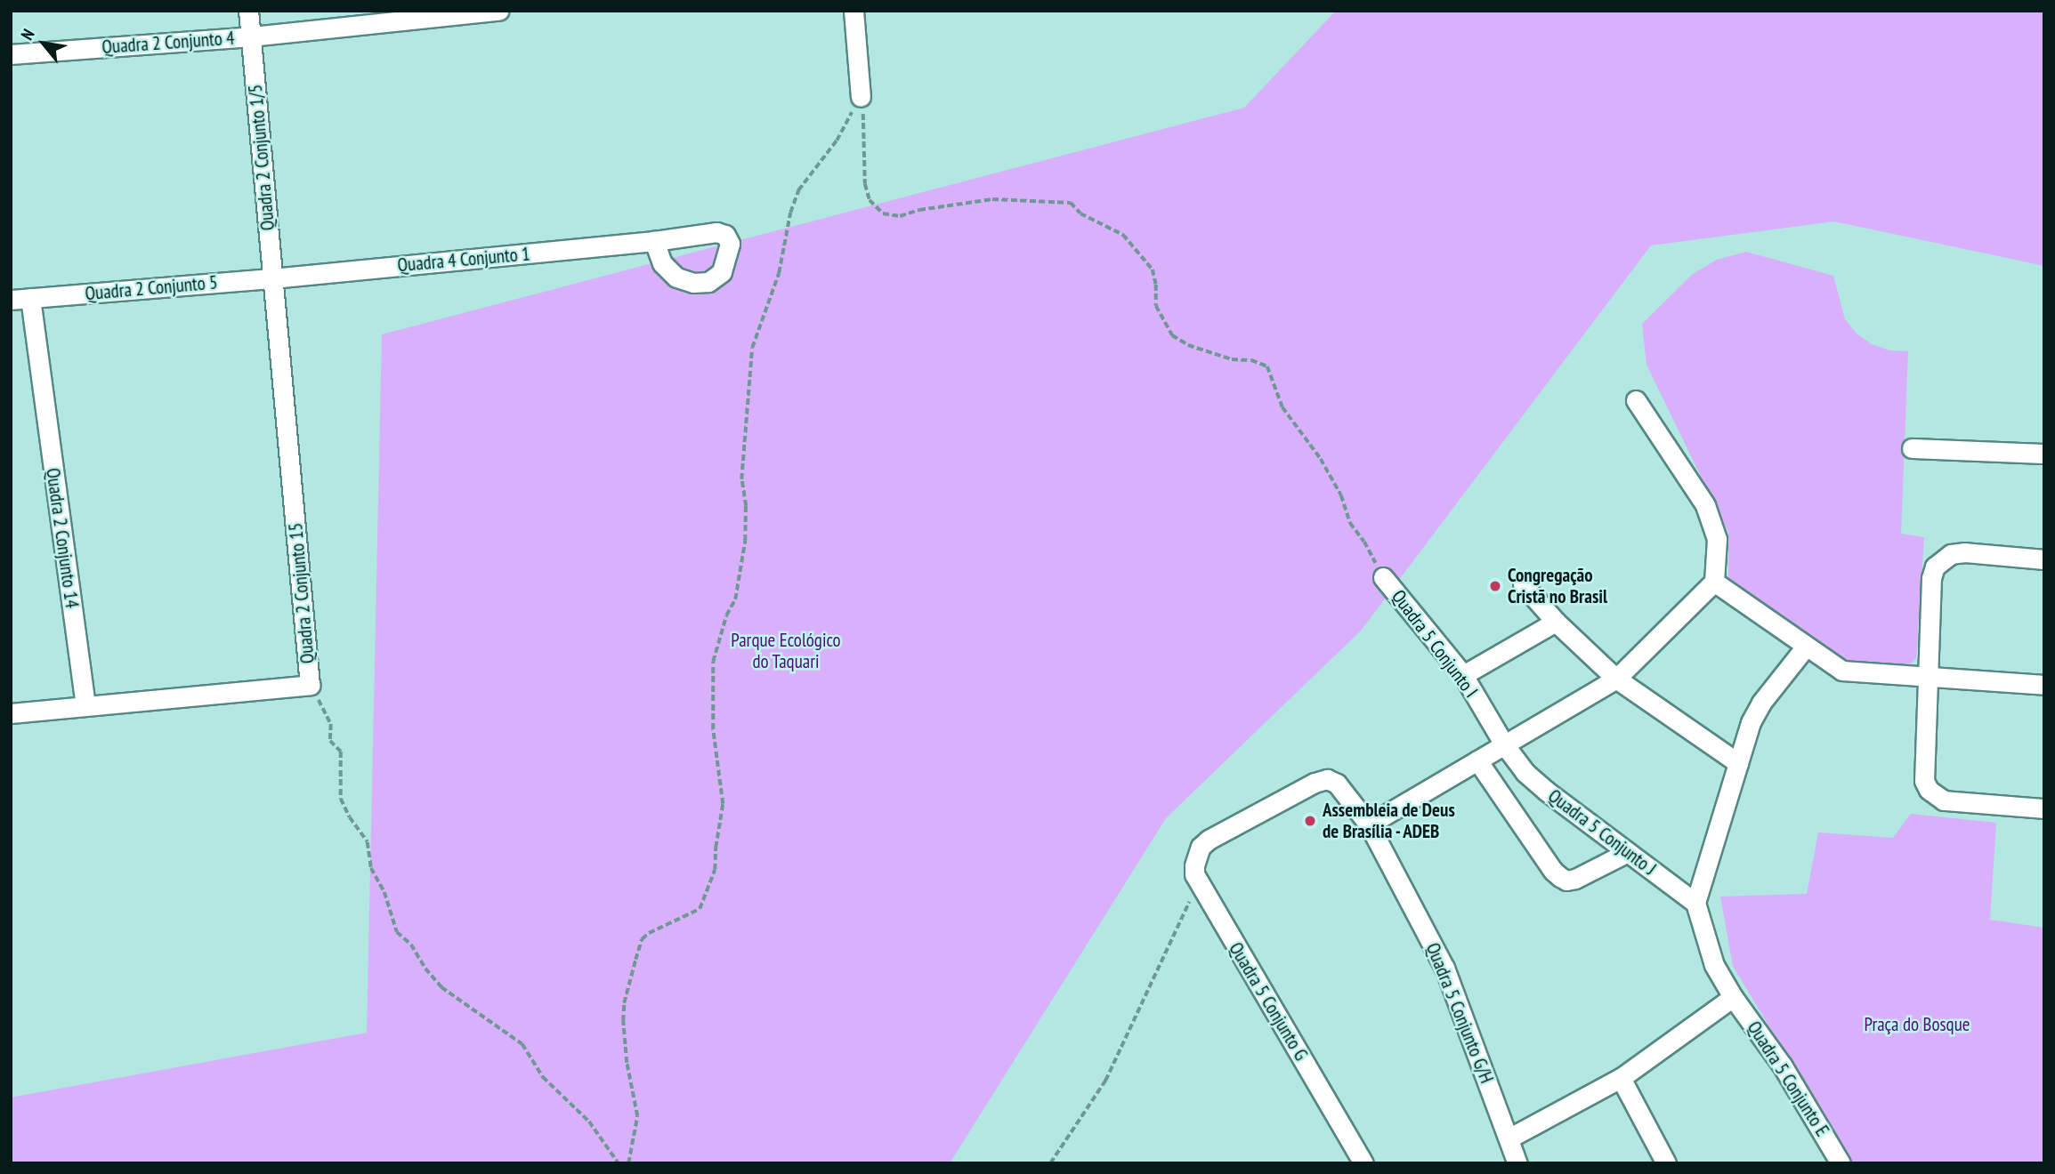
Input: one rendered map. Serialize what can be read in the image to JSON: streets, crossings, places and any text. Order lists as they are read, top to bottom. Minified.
{"streets":{"street":["Quadra 2 Conjunto 4","Quadra 2 Conjunto 1/5","Quadra 4 Conjunto 1","Quadra 2 Conjunto 5","Quadra 2 Conjunto 14","Quadra 2 Conjunto 15","Quadra 5 Conjunto I","Quadra 5 Conjunto J","Quadra 5 Conjunto G","Quadra 5 Conjunto G/H","Quadra 5 Conjunto E"]},"crossings":[["Quadra 2 Conjunto 4","Quadra 2 Conjunto 1/5"],["Quadra 2 Conjunto 1/5","Quadra 4 Conjunto 1"],["Quadra 2 Conjunto 1/5","Quadra 2 Conjunto 5"],["Quadra 2 Conjunto 1/5","Quadra 2 Conjunto 15"],["Quadra 4 Conjunto 1","Quadra 2 Conjunto 5"],["Quadra 4 Conjunto 1","Quadra 2 Conjunto 15"],["Quadra 2 Conjunto 5","Quadra 2 Conjunto 14"],["Quadra 2 Conjunto 5","Quadra 2 Conjunto 15"],["Quadra 2 Conjunto 14","Quadra 2 Conjunto 15"],["Quadra 5 Conjunto I","Quadra 5 Conjunto J"],["Quadra 5 Conjunto J","Quadra 5 Conjunto E"],["Quadra 5 Conjunto G","Quadra 5 Conjunto G/H"]],"parks":["Parque Ecológico do Taquari","Praça do Bosque"],"places":["Congregação Cristã no Brasil","Assembleia de Deus de Brasília - ADEB"],"north":"top left"}
